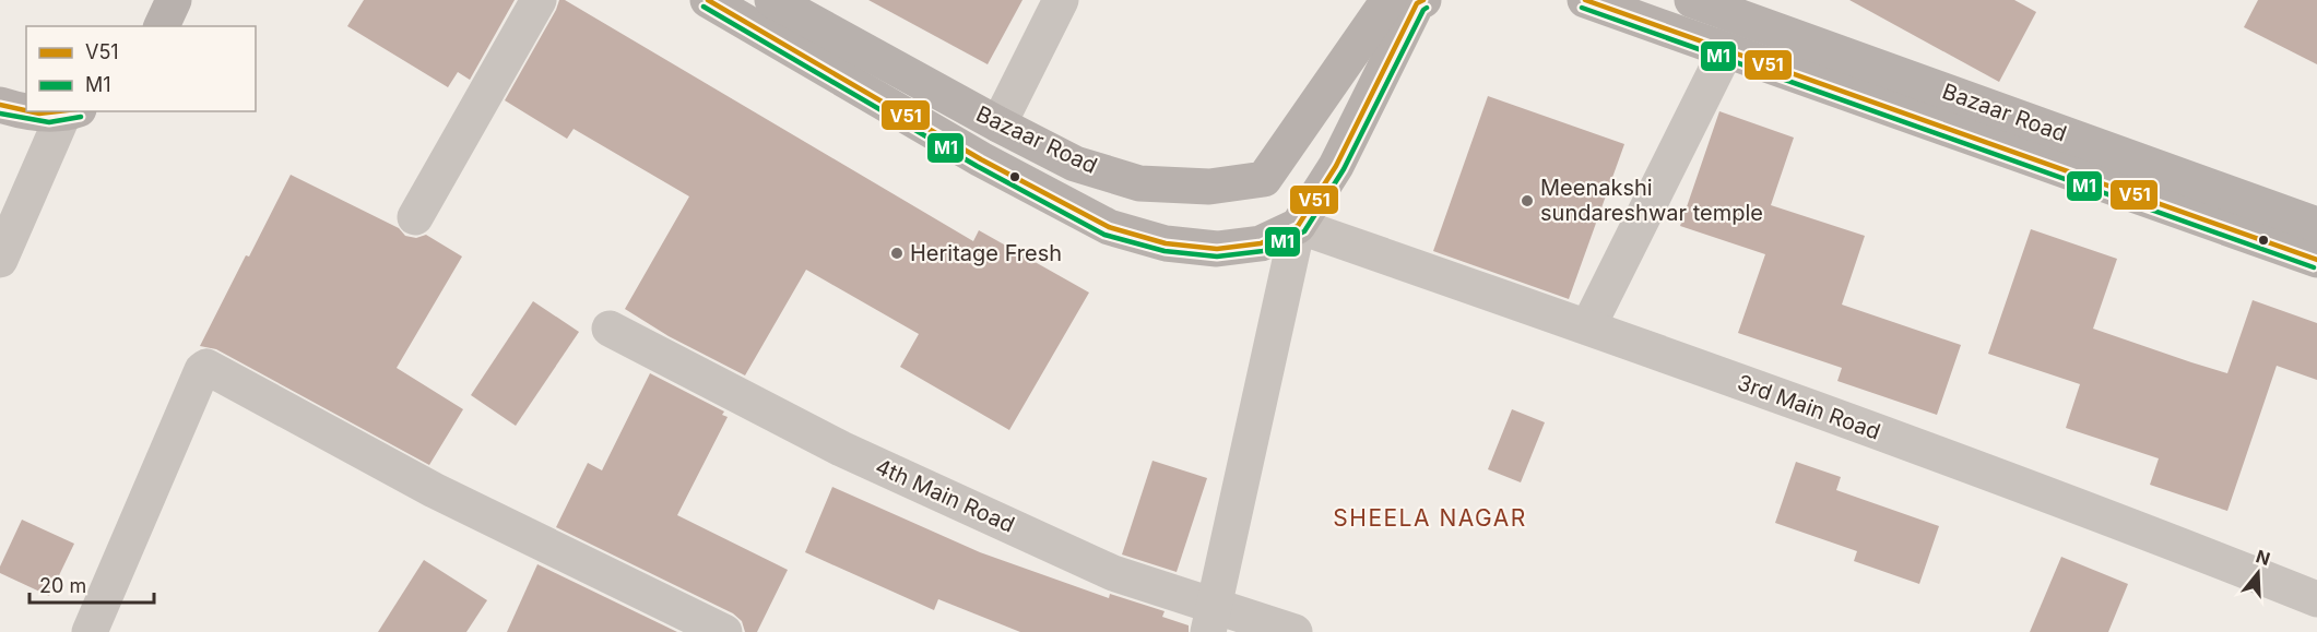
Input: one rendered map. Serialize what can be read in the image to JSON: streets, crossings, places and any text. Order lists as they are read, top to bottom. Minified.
{"streets":{"main road":["Bazaar Road"],"street":["3rd Main Road","4th Main Road"]},"crossings":[["Bazaar Road","3rd Main Road"]],"districts":["SHEELA NAGAR"],"places":["Meenakshi sundareshwar temple","Heritage Fresh"],"lines":["transit line V51","transit line M1"],"legend":["V51","M1"],"scale_bar":"20 m","north":"top"}
